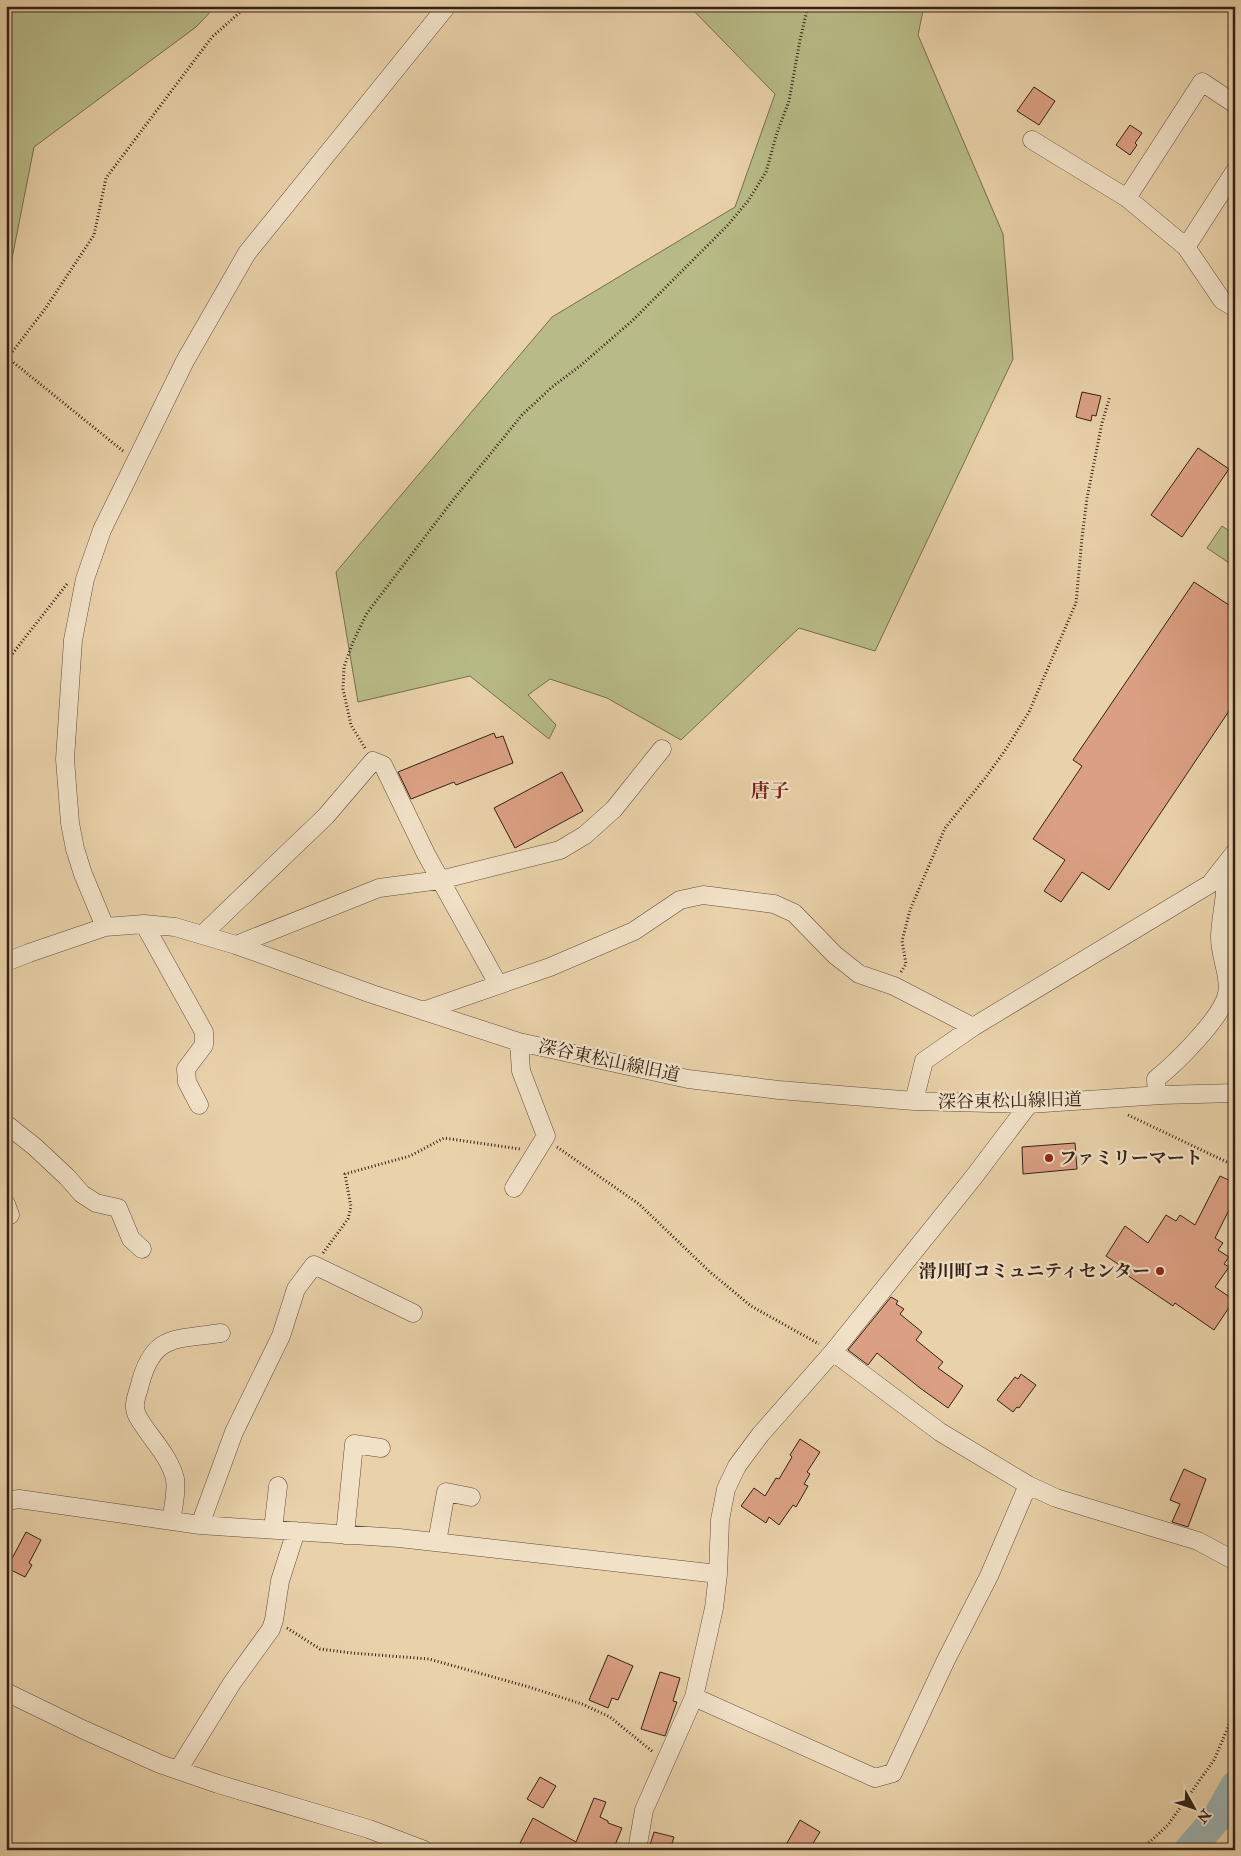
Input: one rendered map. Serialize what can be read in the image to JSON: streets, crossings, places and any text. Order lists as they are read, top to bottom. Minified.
{"streets":{"street":["深谷東松山線旧道"]},"districts":["唐子"],"places":["ファミリーマート","滑川町コミュニティセンター"],"north":"bottom right"}
